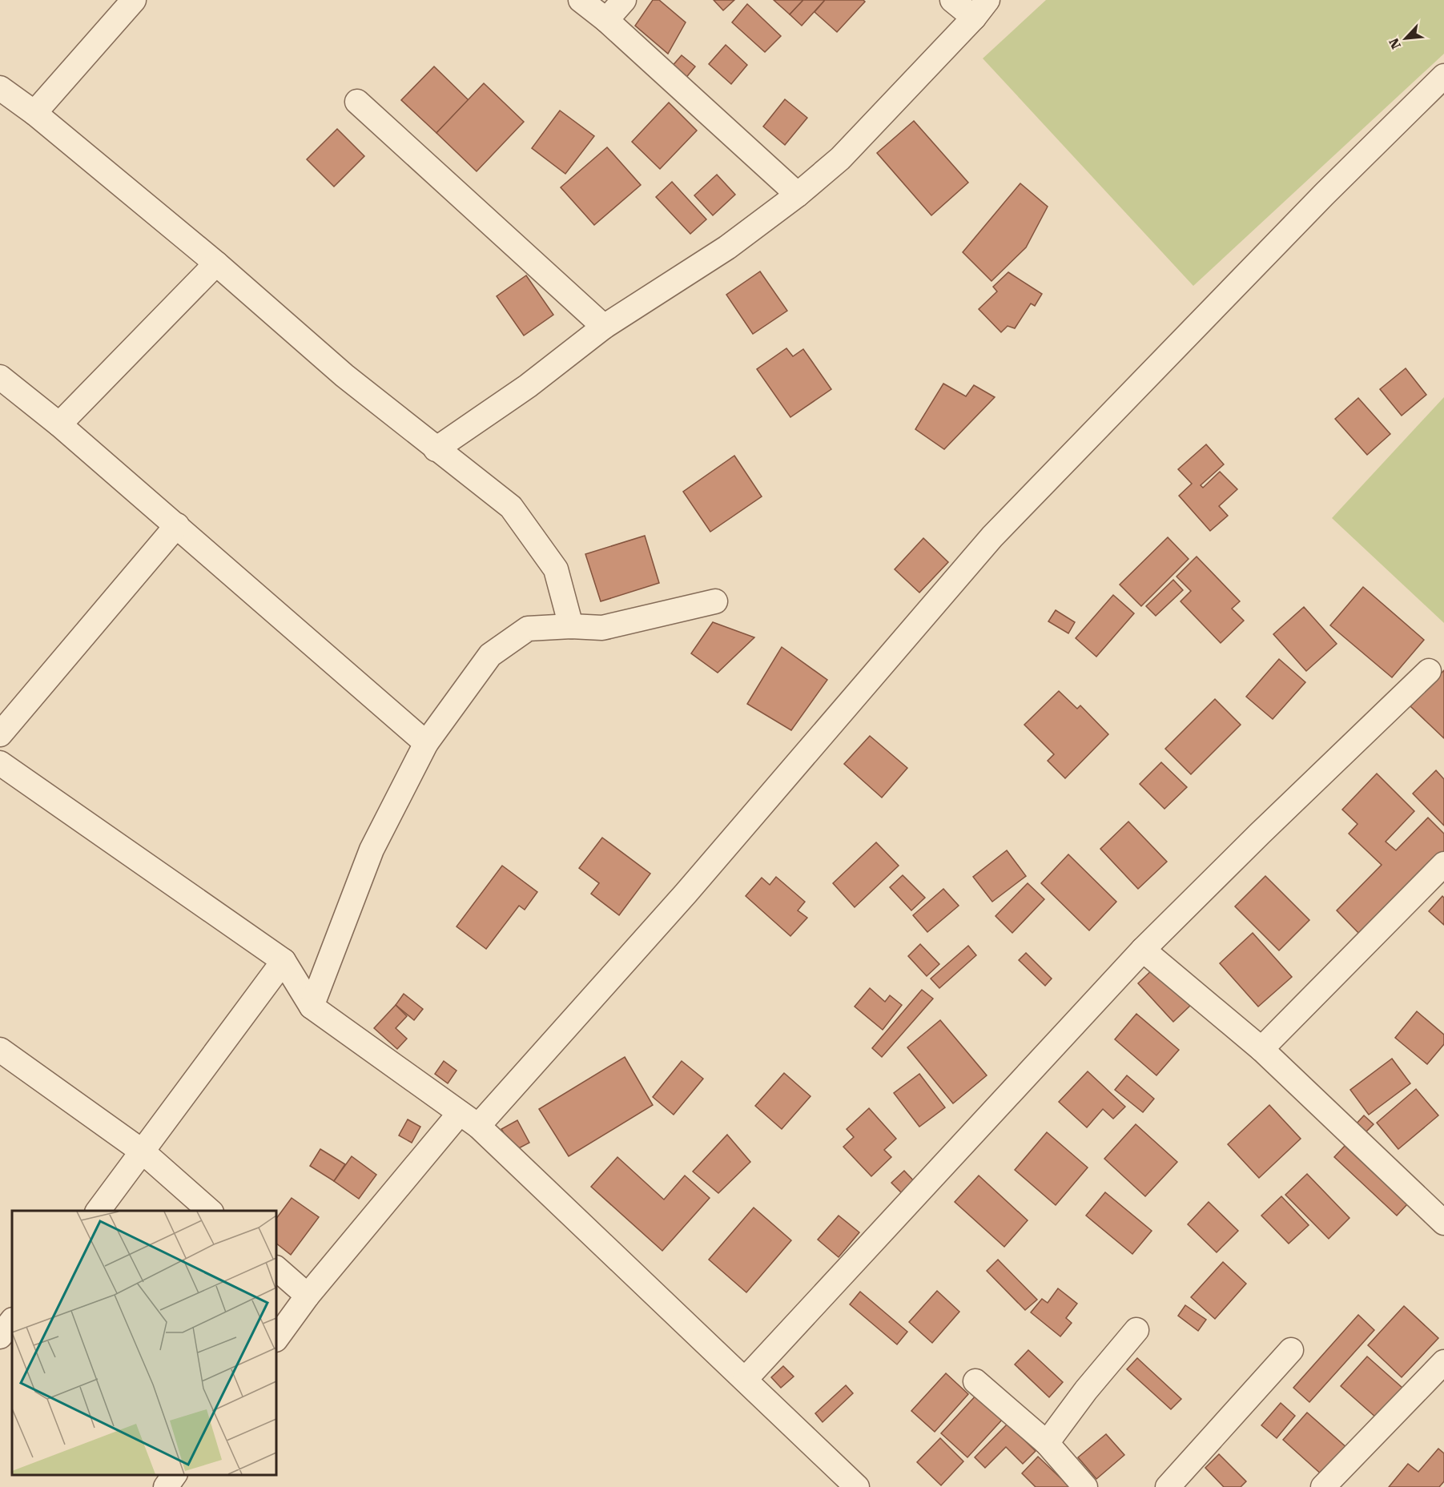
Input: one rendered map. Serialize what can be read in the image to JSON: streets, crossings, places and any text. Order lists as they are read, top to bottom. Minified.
{"north":"bottom left"}
